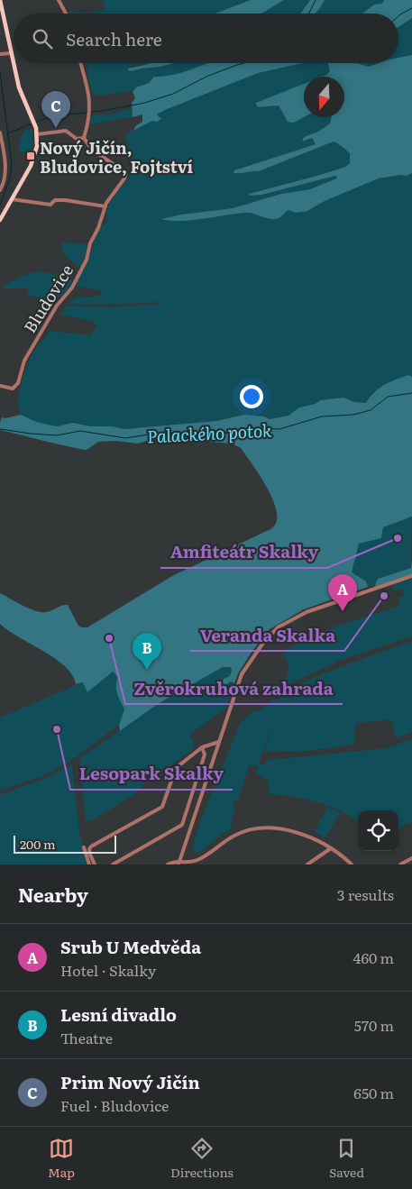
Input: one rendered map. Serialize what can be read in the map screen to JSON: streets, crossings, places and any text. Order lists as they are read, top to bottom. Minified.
{"streets":{"street":["Bludovice"]},"water":["Palackého potok"],"places":{"transit":["Nový Jičín, Bludovice, Fojtství"],"other":["Amfiteátr Skalky","Veranda Skalka","Zvěrokruhová zahrada","Lesopark Skalky"]},"scale_bar":"200 m","north":"bottom","page":{"search":"Search here","pins":["C","A","B"],"scale":"200 m","heading":["Nearby","3 results"],"list":[{"mark":"A","name":"Srub U Medvěda","note":"Hotel · Skalky","value":"460 m"},{"mark":"B","name":"Lesní divadlo","note":"Theatre","value":"570 m"},{"mark":"C","name":"Prim Nový Jičín","note":"Fuel · Bludovice","value":"650 m"}],"nav":["Map","Directions","Saved"]}}
